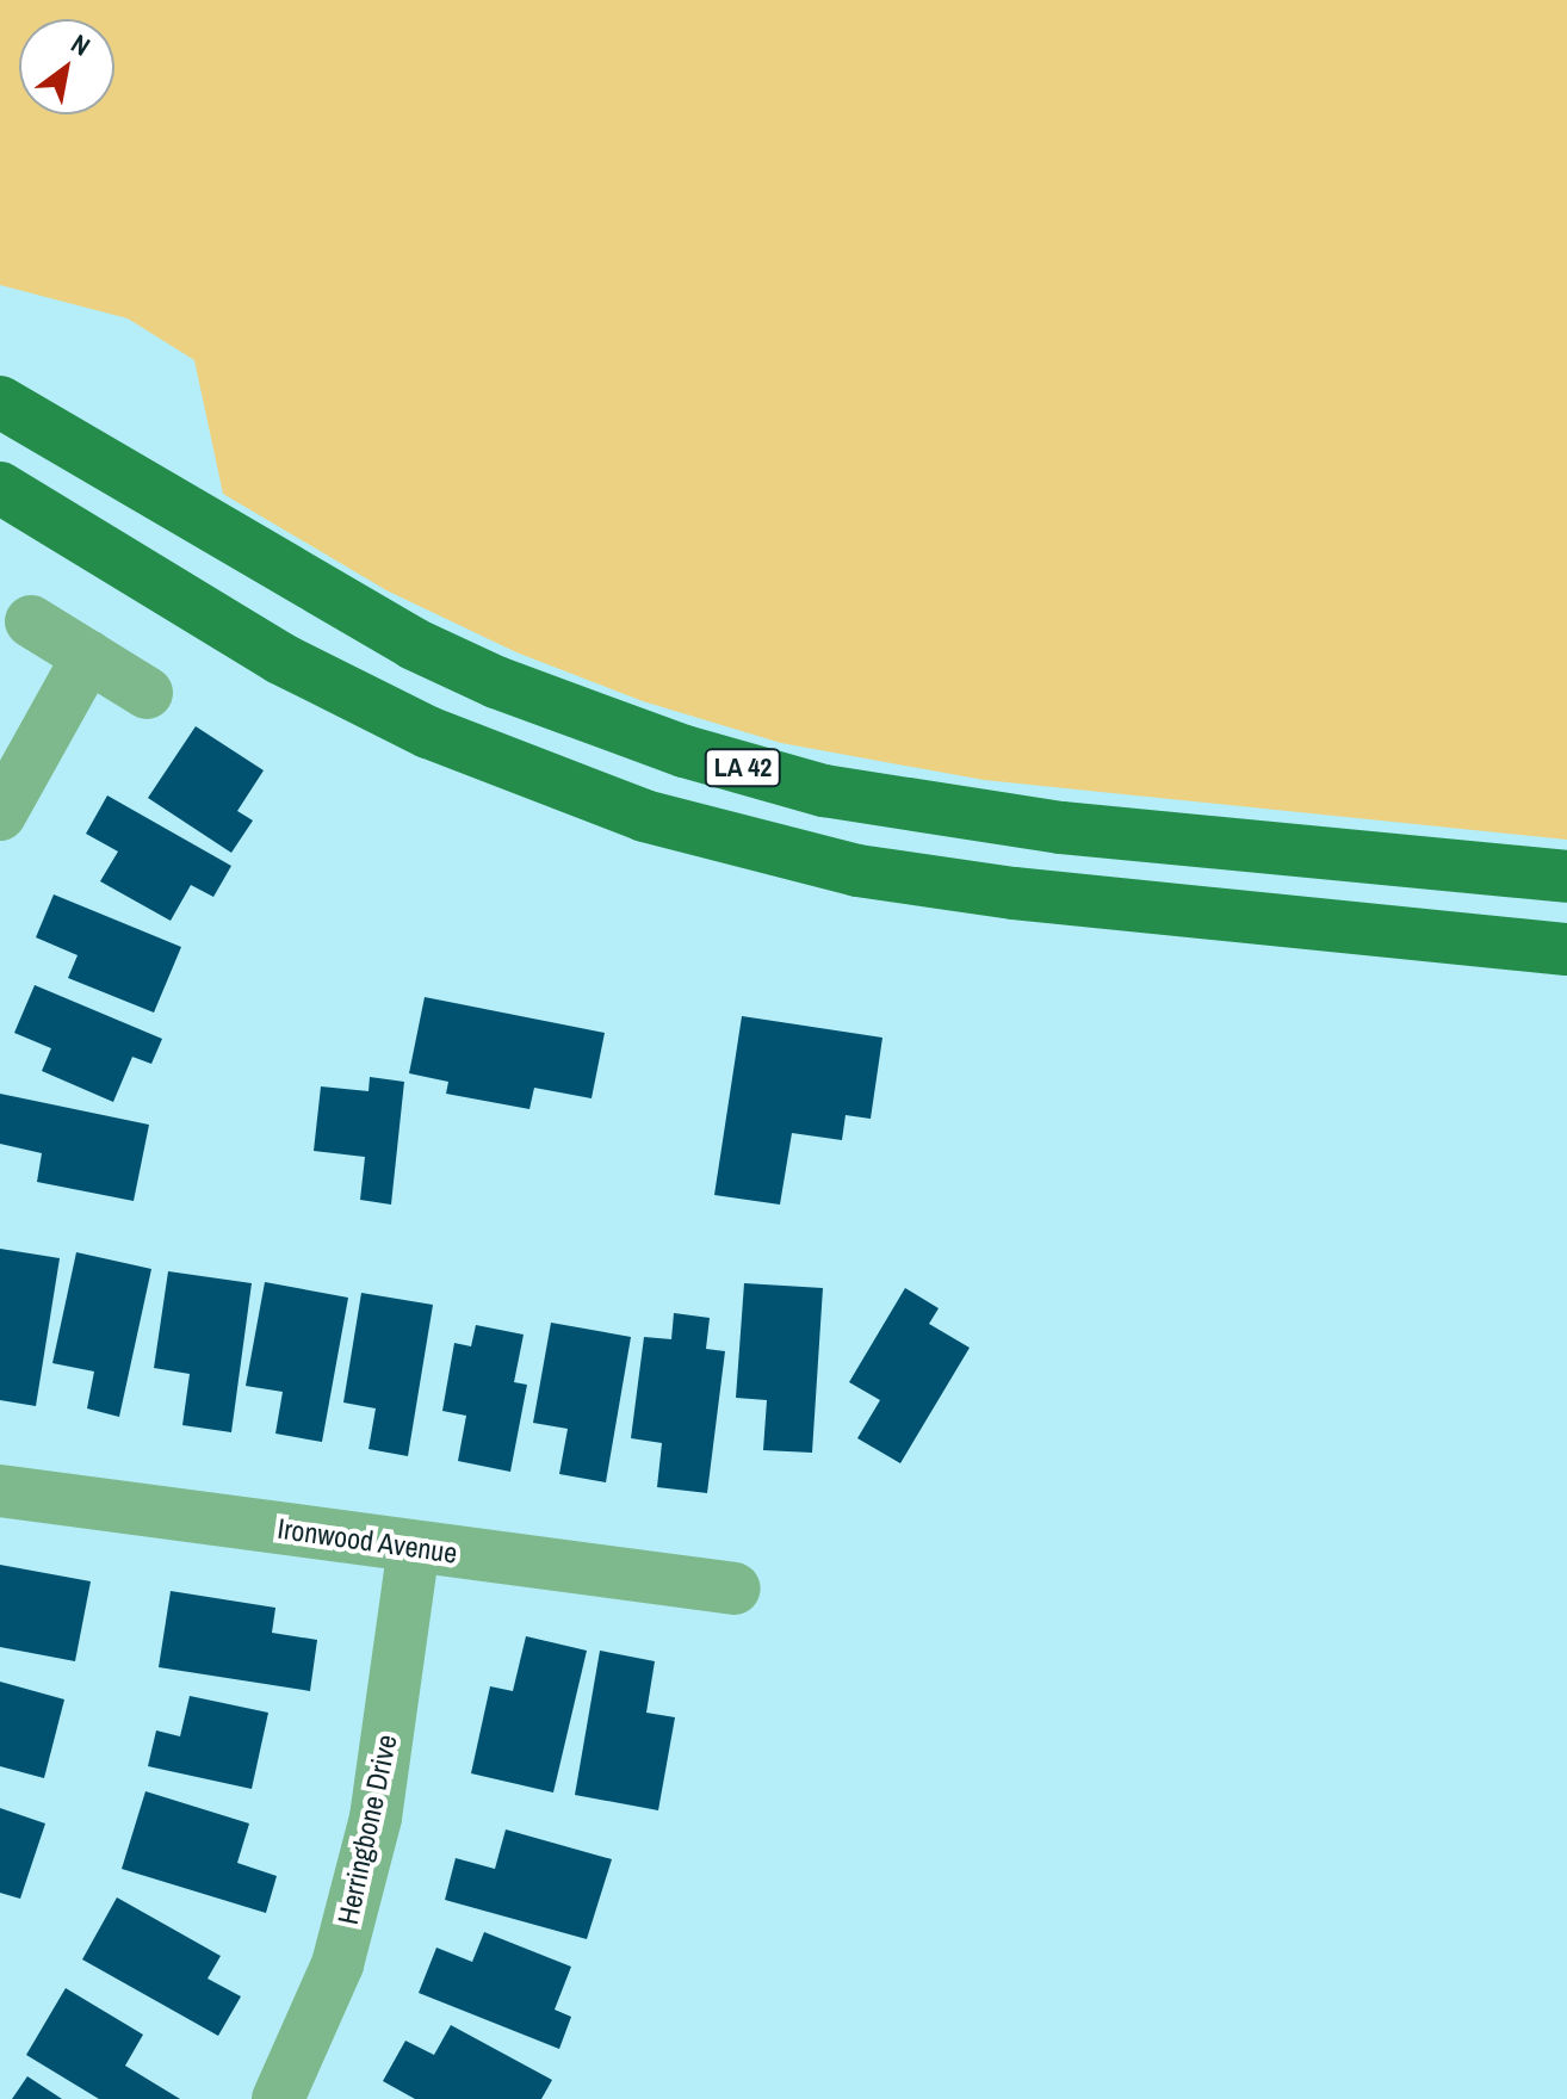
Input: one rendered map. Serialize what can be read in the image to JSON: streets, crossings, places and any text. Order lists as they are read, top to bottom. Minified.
{"streets":{"main road":["LA 42"],"street":["Ironwood Avenue","Herringbone Drive"]},"crossings":[["Ironwood Avenue","Herringbone Drive"]],"north":"top right"}
